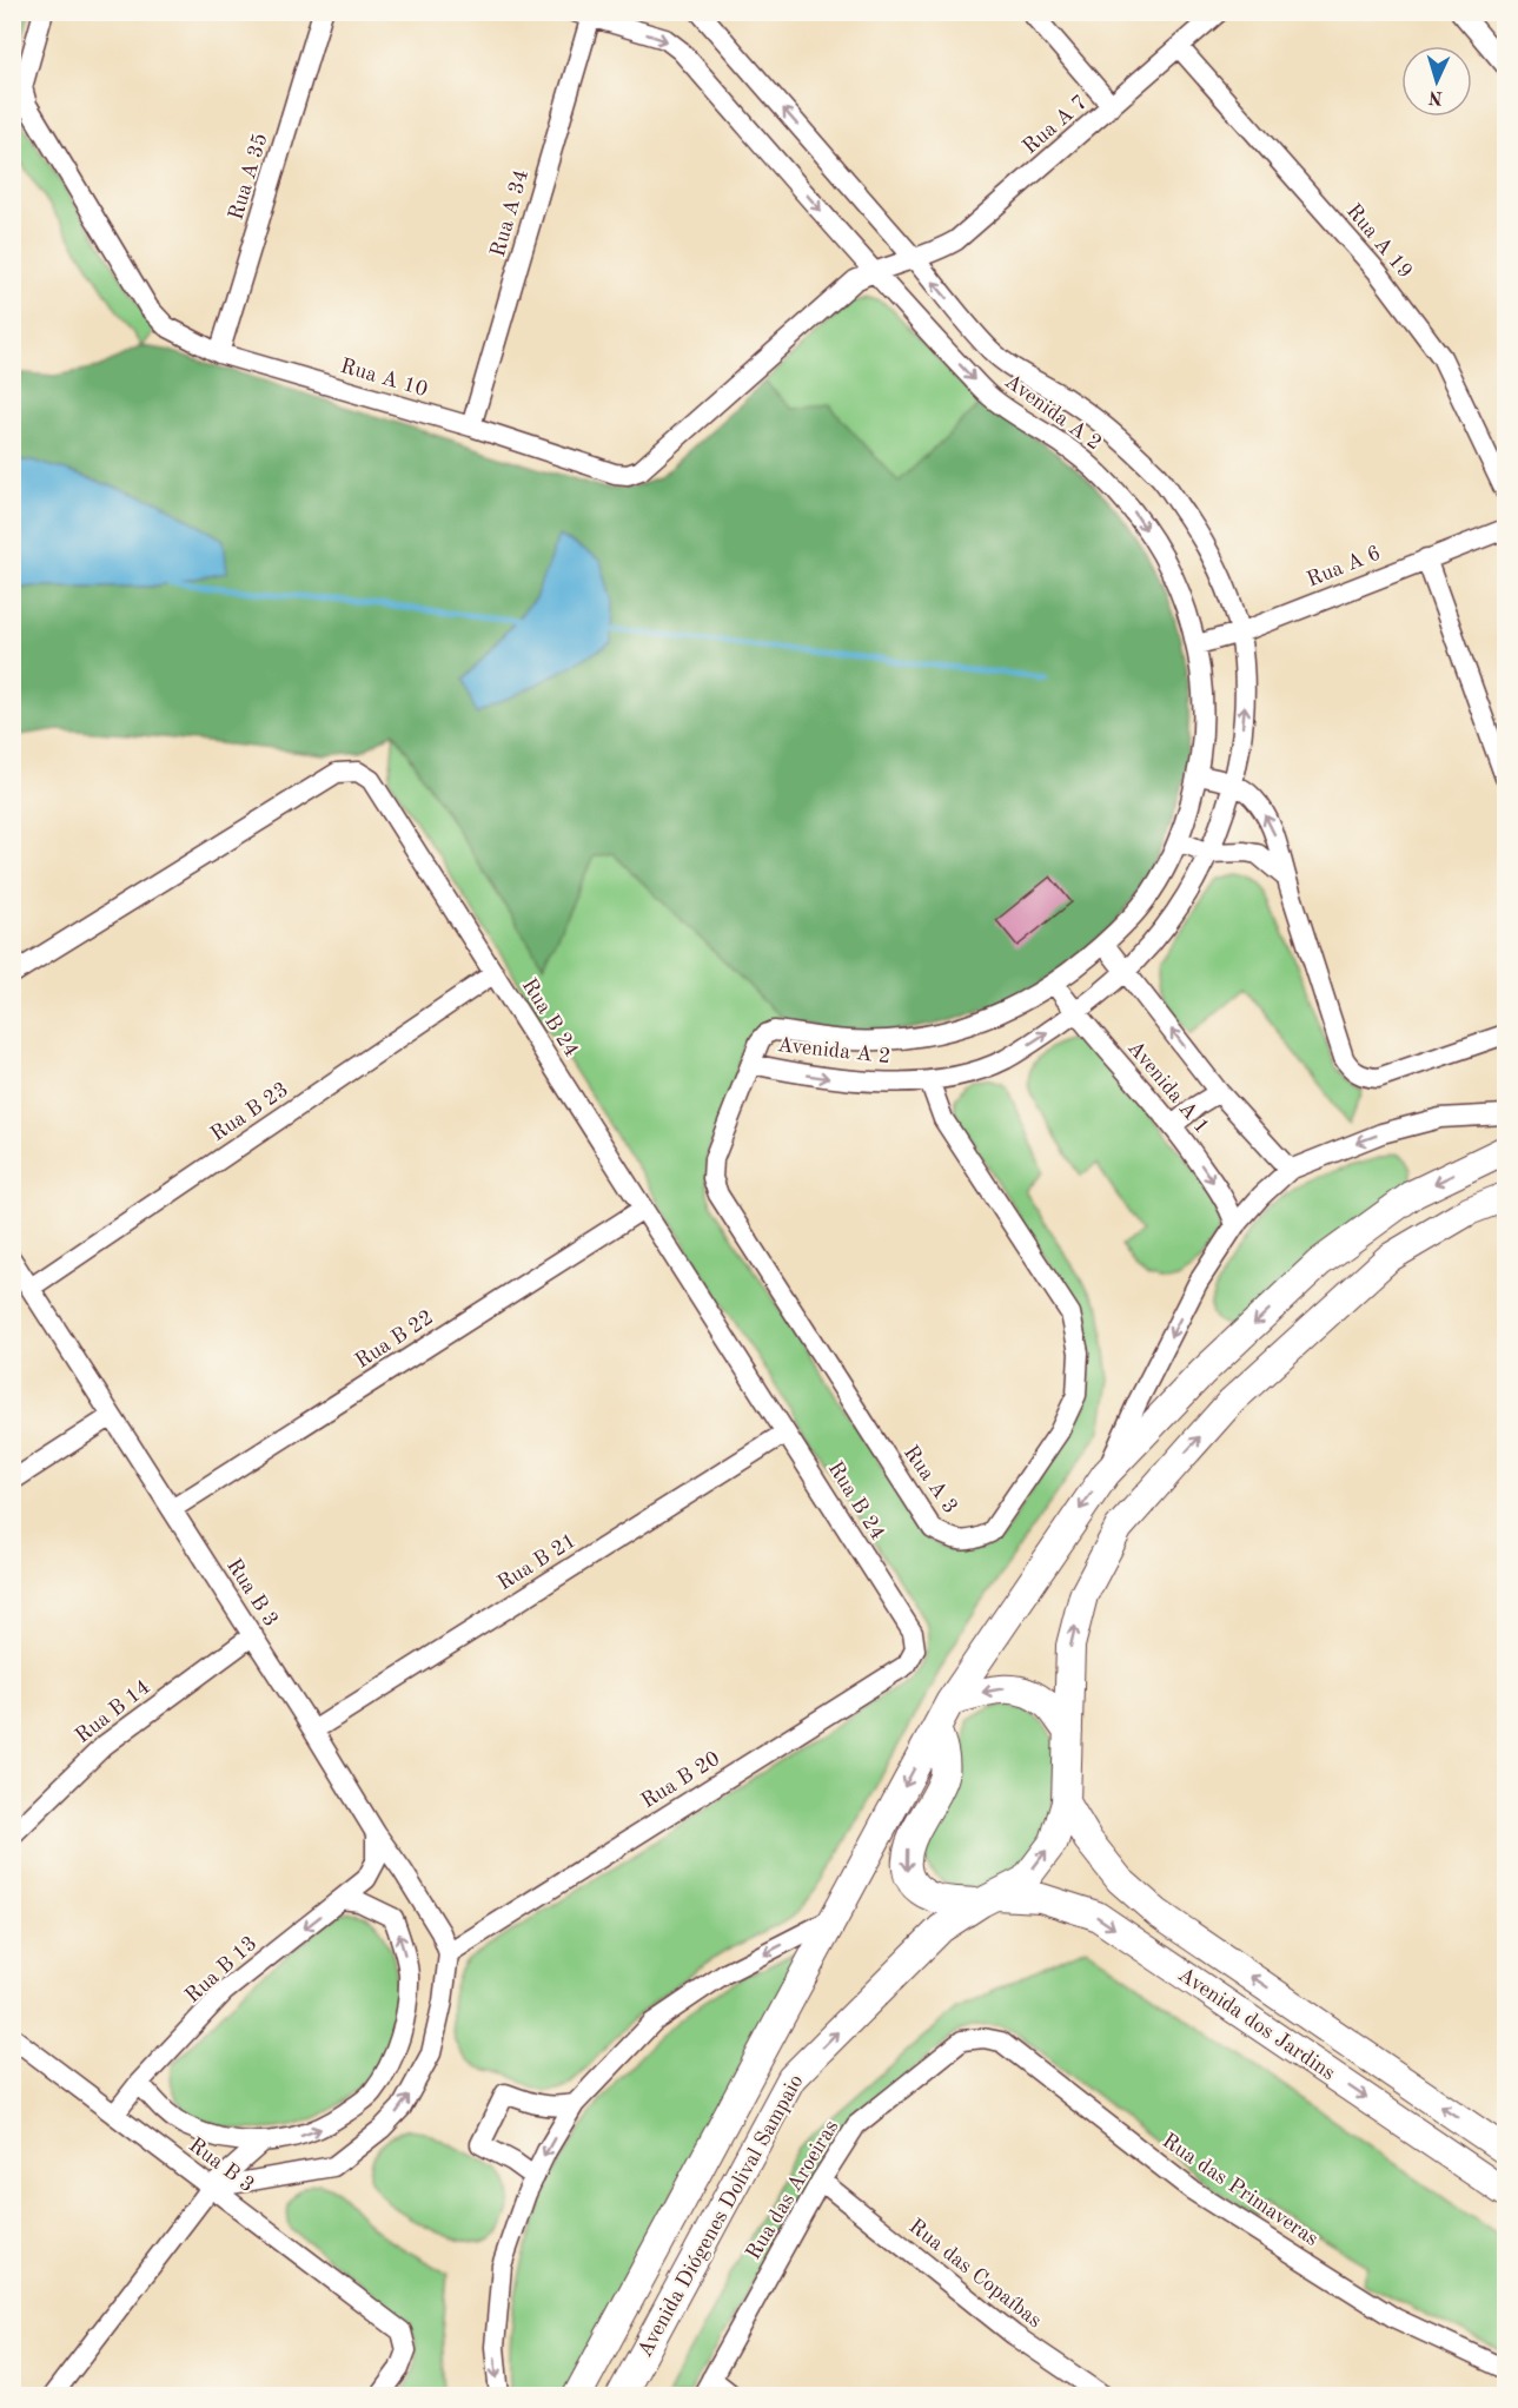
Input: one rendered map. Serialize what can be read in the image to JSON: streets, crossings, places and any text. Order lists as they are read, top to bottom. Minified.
{"streets":{"street":["Rua A 7","Rua A 35","Rua A 34","Rua A 19","Rua A 10","Avenida A 2","Rua A 6","Rua B 24","Avenida A 1","Rua B 23","Rua B 22","Rua A 3","Rua B 21","Rua B 3","Rua B 14","Rua B 20","Rua B 13","Avenida dos Jardins","Rua das Aroeiras","Rua das Primaveras","Avenida Diógenes Dolival Sampaio","Rua das Copaíbas"]},"crossings":[["Rua A 7","Rua A 19"],["Rua A 7","Rua A 10"],["Rua A 7","Avenida A 2"],["Rua A 35","Rua A 10"],["Rua A 34","Rua A 10"],["Rua A 34","Avenida A 2"],["Rua A 10","Avenida A 2"],["Avenida A 2","Rua A 6"],["Avenida A 2","Avenida A 1"],["Avenida A 2","Rua A 3"],["Rua B 24","Rua B 23"],["Rua B 24","Rua B 22"],["Rua B 24","Rua B 21"],["Rua B 24","Rua B 20"],["Rua B 23","Rua B 3"],["Rua B 22","Rua B 3"],["Rua B 21","Rua B 3"],["Rua B 3","Rua B 14"],["Rua B 3","Rua B 20"],["Rua B 3","Rua B 13"],["Avenida dos Jardins","Avenida Diógenes Dolival Sampaio"],["Rua das Aroeiras","Rua das Primaveras"],["Rua das Aroeiras","Rua das Copaíbas"]],"one_way":["Rua B 13"],"north":"bottom"}
